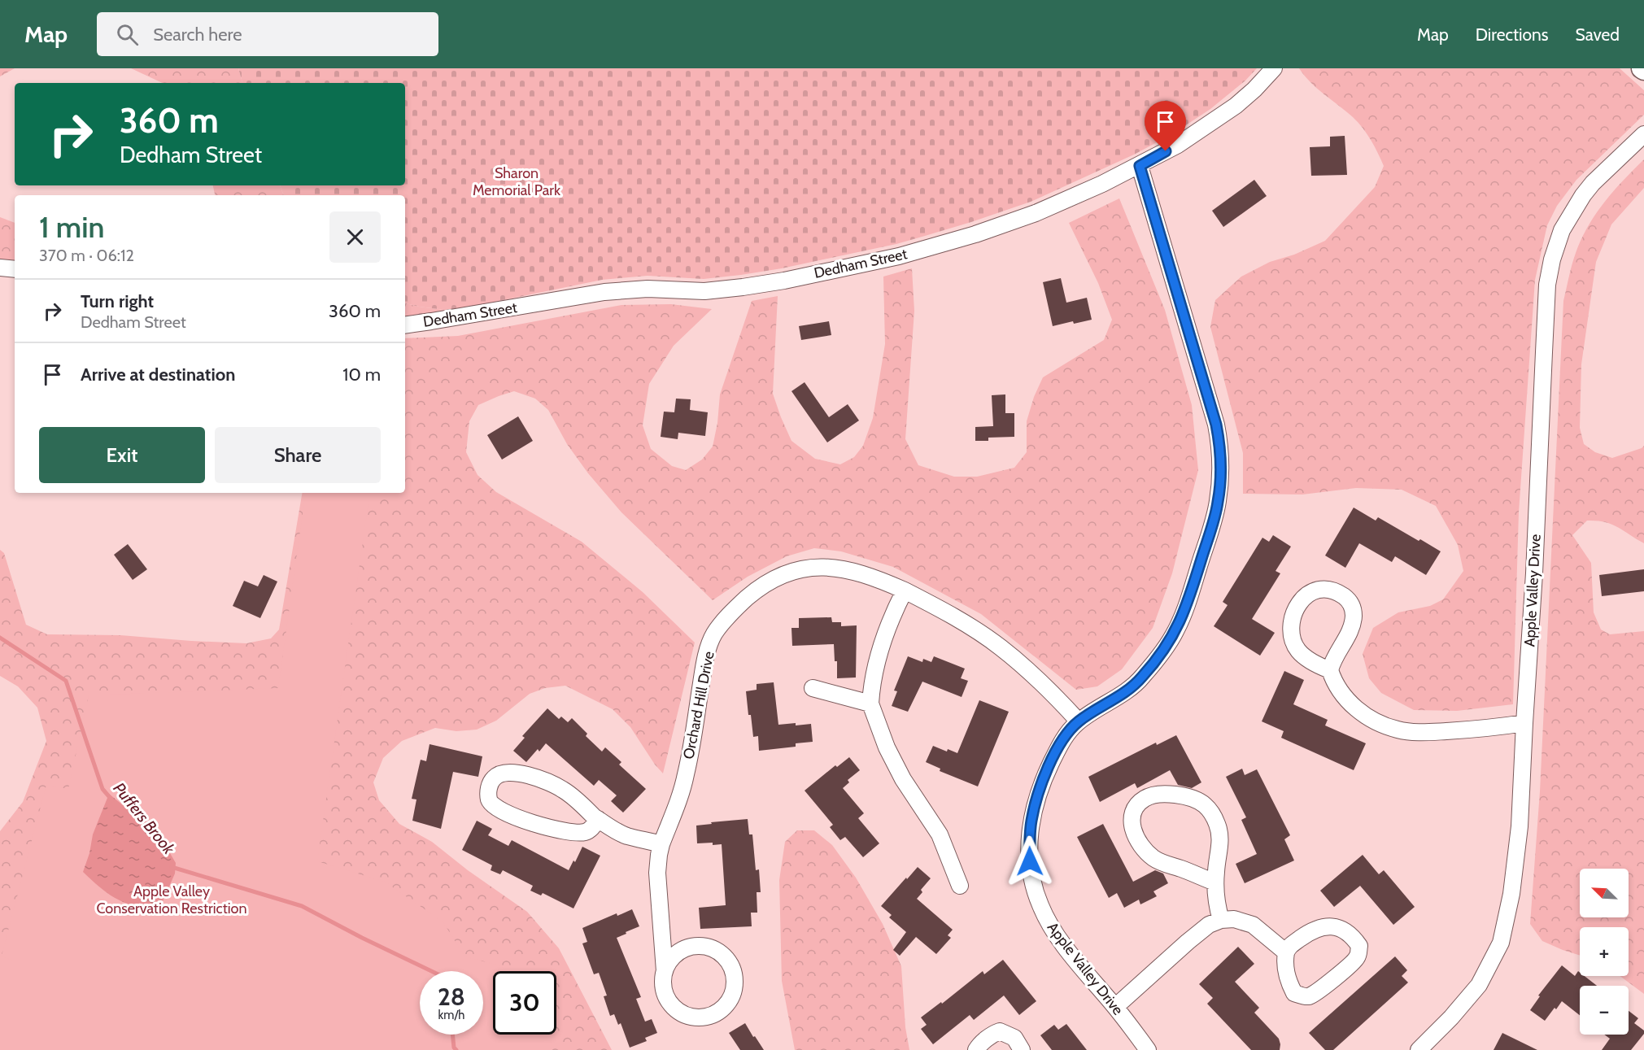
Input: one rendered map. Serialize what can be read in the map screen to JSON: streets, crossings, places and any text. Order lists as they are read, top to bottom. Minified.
{"streets":{"street":["Dedham Street","Apple Valley Drive","Orchard Hill Drive"]},"crossings":[["Dedham Street","Apple Valley Drive"],["Apple Valley Drive","Orchard Hill Drive"]],"water":["Puffers Brook"],"parks":["Sharon Memorial Park","Apple Valley Conservation Restriction"],"north":"top left","page":{"header":"Map","search":"Search here","nav":["Map","Directions","Saved"],"turn":["360 m","Dedham Street"],"heading":["1 min","370 m · 06:12"],"list":[{"name":"Turn right","note":"Dedham Street","value":"360 m"},{"name":"Arrive at destination","value":"10 m"}],"buttons":["Exit","Share"],"map_buttons":["+","−"],"speed":"28 km/h","limit":"30"}}
